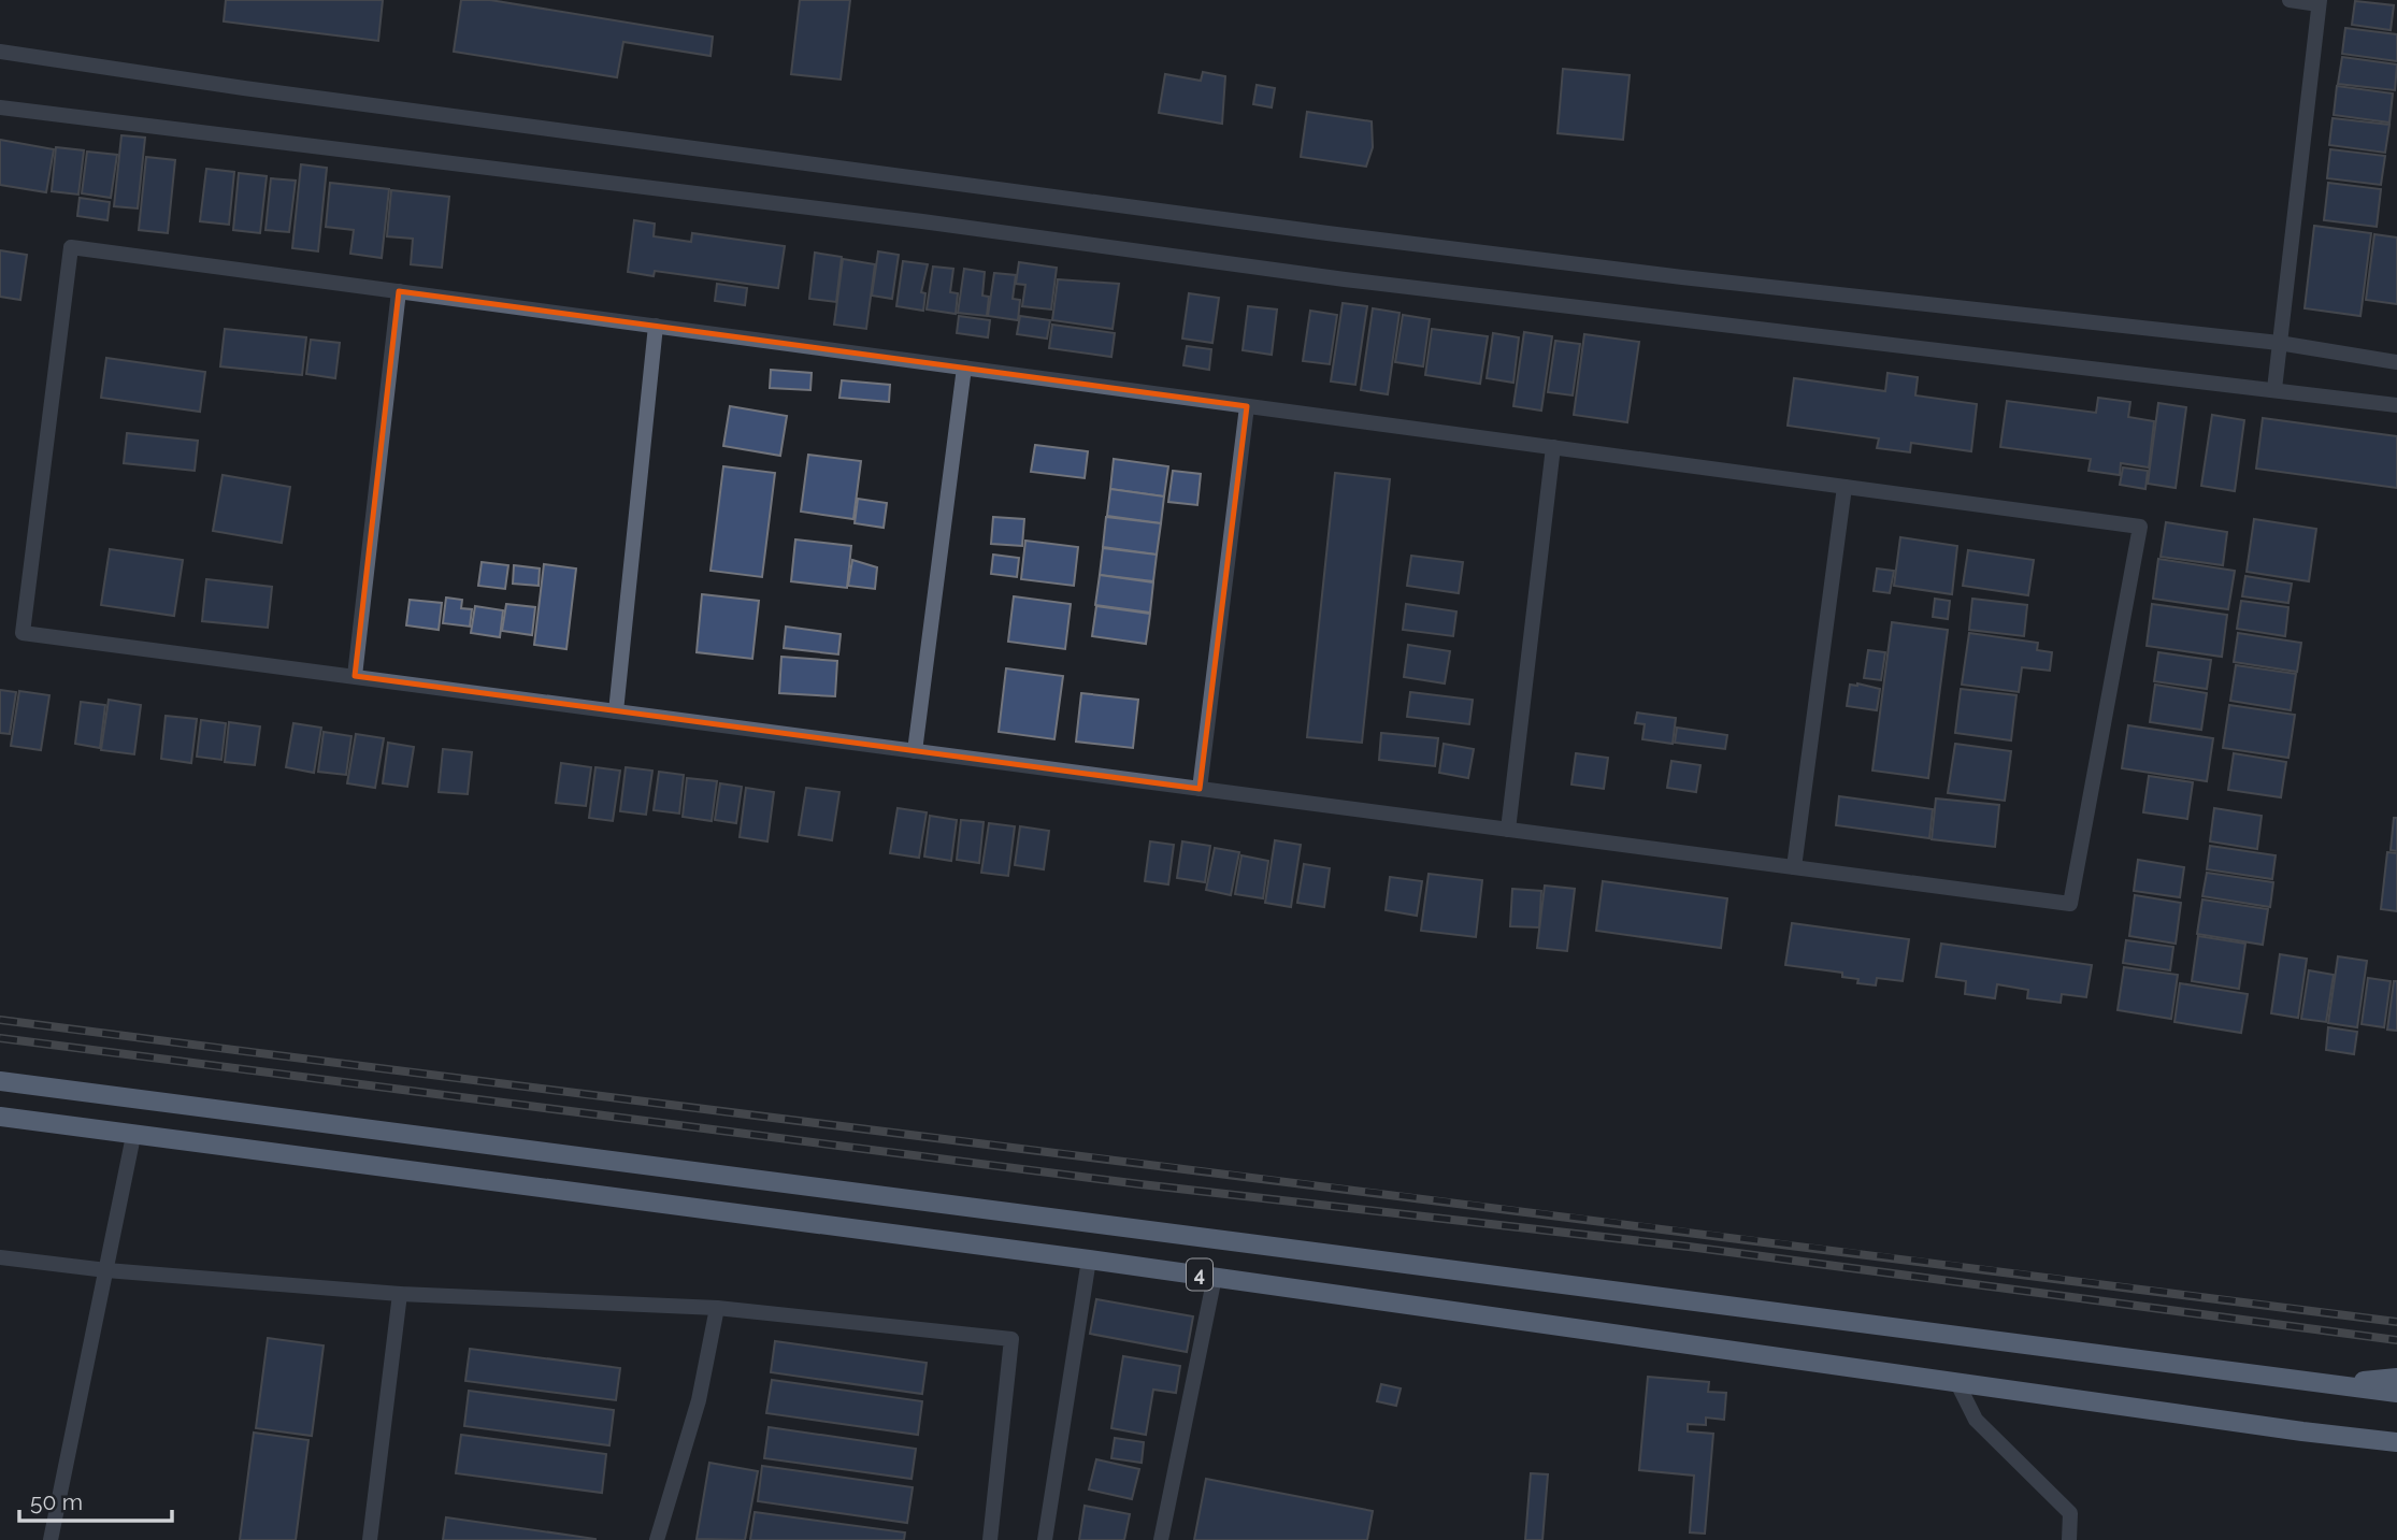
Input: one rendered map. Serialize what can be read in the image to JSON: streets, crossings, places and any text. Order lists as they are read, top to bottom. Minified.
{"streets":{"main road":["4"]},"scale_bar":"50 m"}
